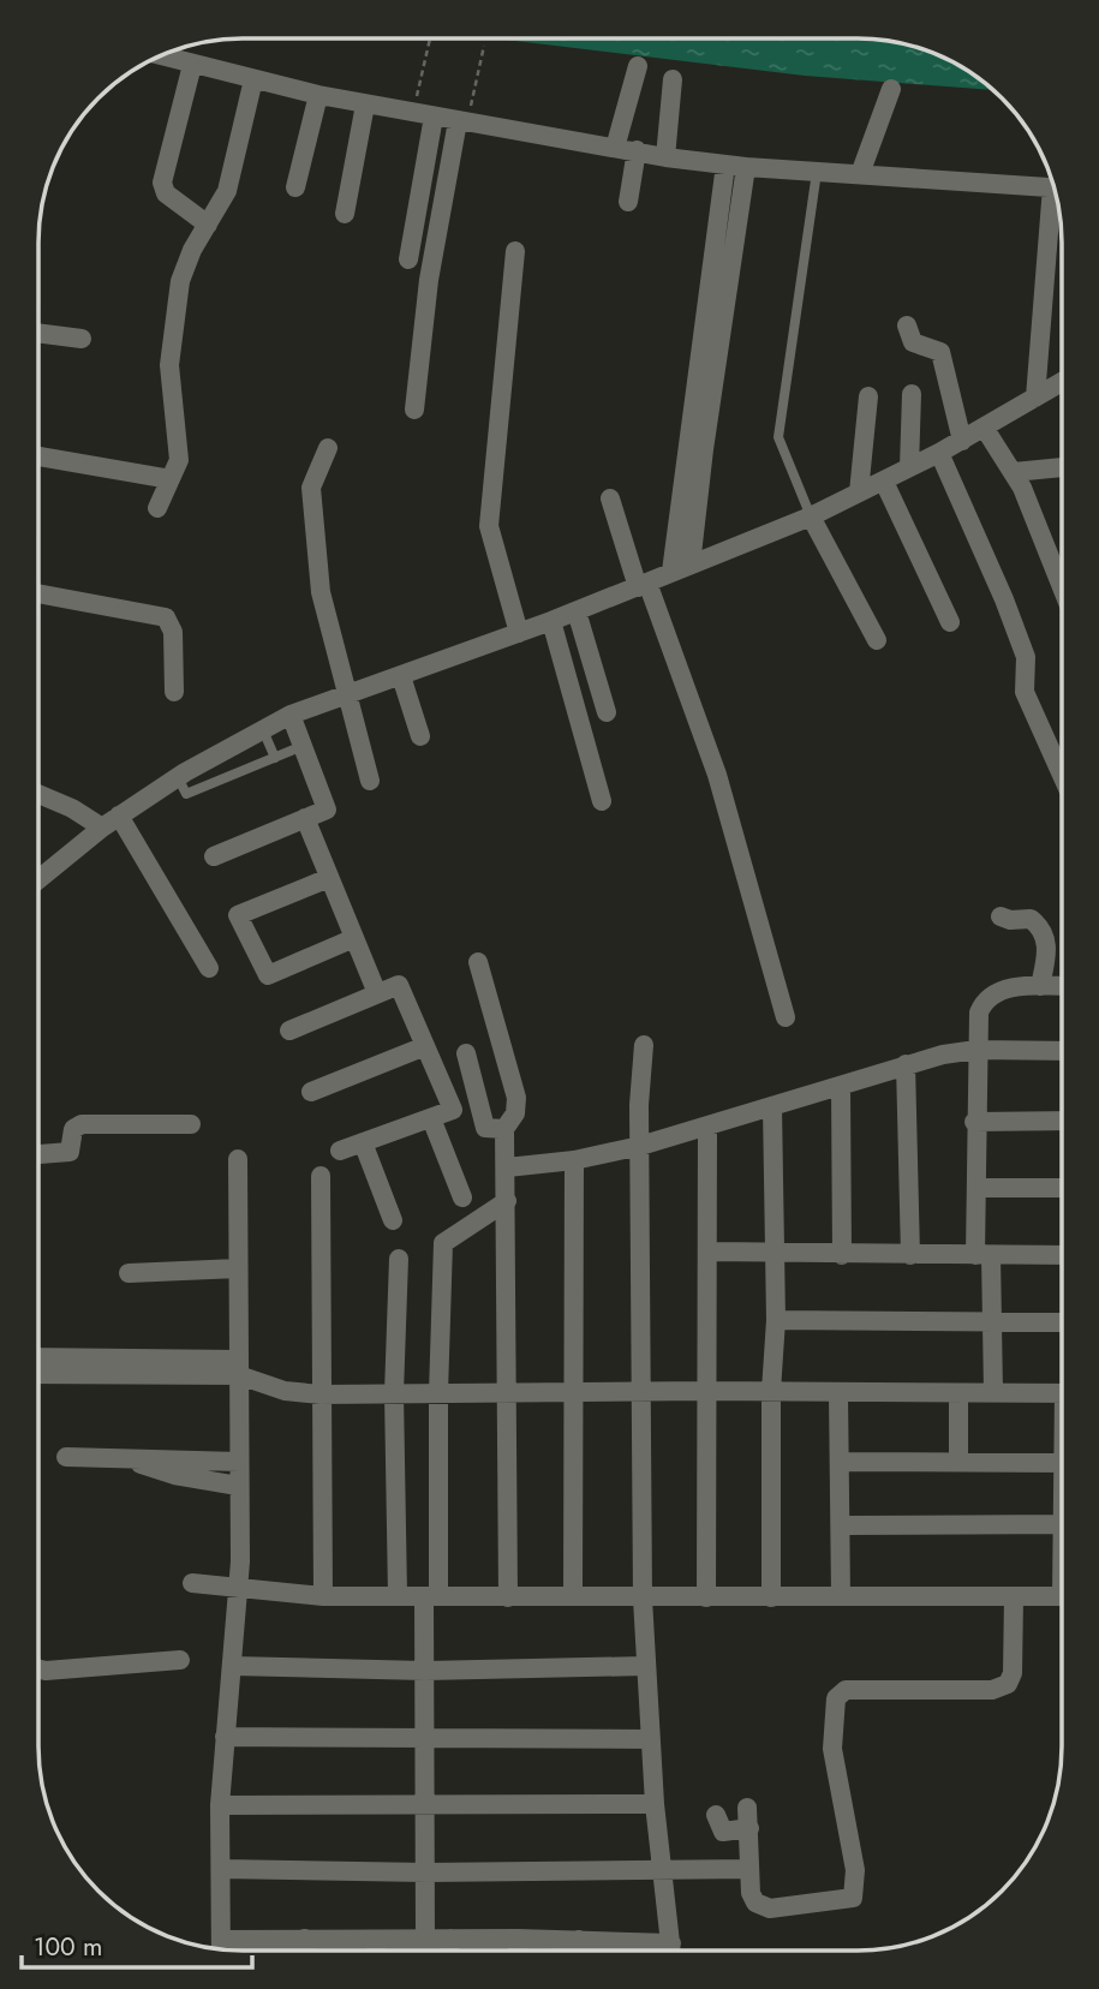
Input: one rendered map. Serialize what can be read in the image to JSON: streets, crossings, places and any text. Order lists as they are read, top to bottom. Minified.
{"scale_bar":"100 m"}
